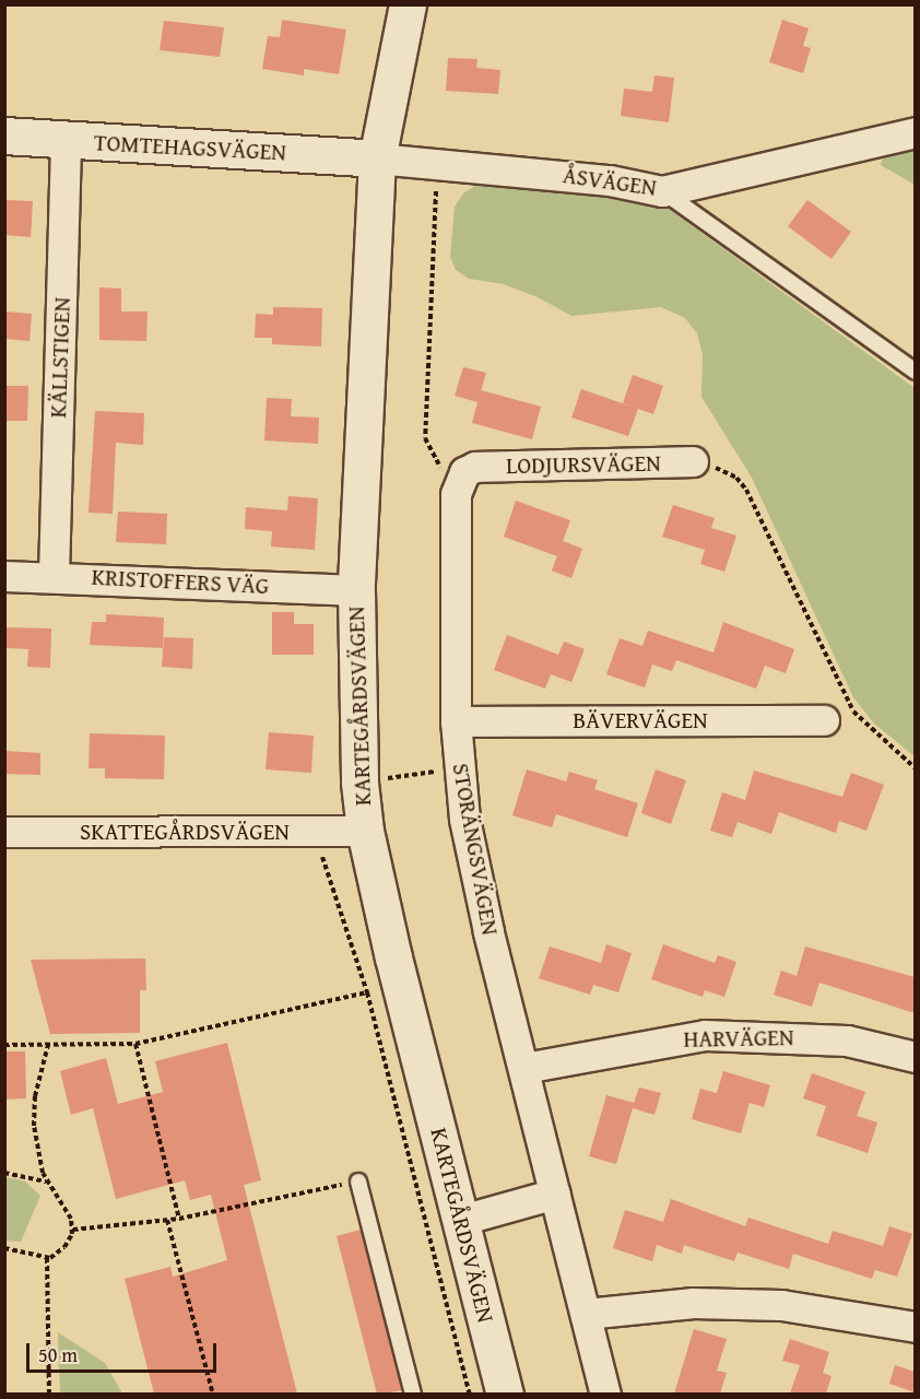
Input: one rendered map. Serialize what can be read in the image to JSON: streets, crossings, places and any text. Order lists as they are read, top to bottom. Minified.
{"streets":{"street":["TOMTEHAGSVÄGEN","ÅSVÄGEN","KÄLLSTIGEN","LODJURSVÄGEN","KRISTOFFERS VÄG","KARTEGÅRDSVÄGEN","BÄVERVÄGEN","SKATTEGÅRDSVÄGEN","STORÄNGSVÄGEN","HARVÄGEN"]},"crossings":[["TOMTEHAGSVÄGEN","ÅSVÄGEN"],["TOMTEHAGSVÄGEN","KÄLLSTIGEN"],["TOMTEHAGSVÄGEN","KARTEGÅRDSVÄGEN"],["ÅSVÄGEN","KARTEGÅRDSVÄGEN"],["KÄLLSTIGEN","KRISTOFFERS VÄG"],["LODJURSVÄGEN","STORÄNGSVÄGEN"],["KRISTOFFERS VÄG","KARTEGÅRDSVÄGEN"],["KARTEGÅRDSVÄGEN","SKATTEGÅRDSVÄGEN"],["BÄVERVÄGEN","STORÄNGSVÄGEN"],["STORÄNGSVÄGEN","HARVÄGEN"]],"scale_bar":"50 m"}
